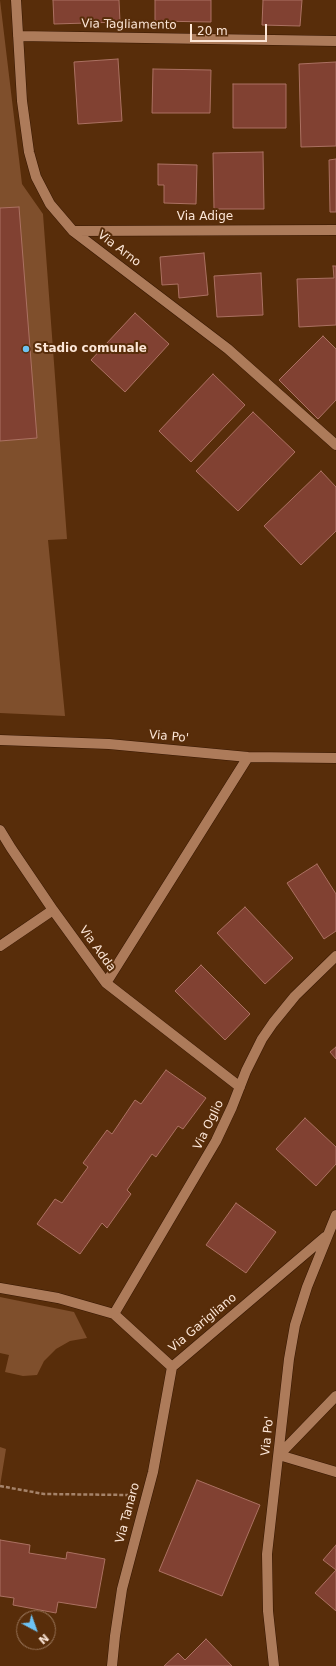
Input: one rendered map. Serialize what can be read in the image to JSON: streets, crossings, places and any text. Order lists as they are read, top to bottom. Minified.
{"streets":{"street":["Via Tagliamento","Via Adige","Via Arno","Via Po'","Via Adda","Via Oglio","Via Garigliano","Via Tanaro"]},"crossings":[["Via Tagliamento","Via Arno"],["Via Adige","Via Arno"],["Via Po'","Via Garigliano"],["Via Adda","Via Oglio"],["Via Oglio","Via Garigliano"],["Via Garigliano","Via Tanaro"]],"places":["Stadio comunale"],"scale_bar":"20 m","north":"bottom right"}
